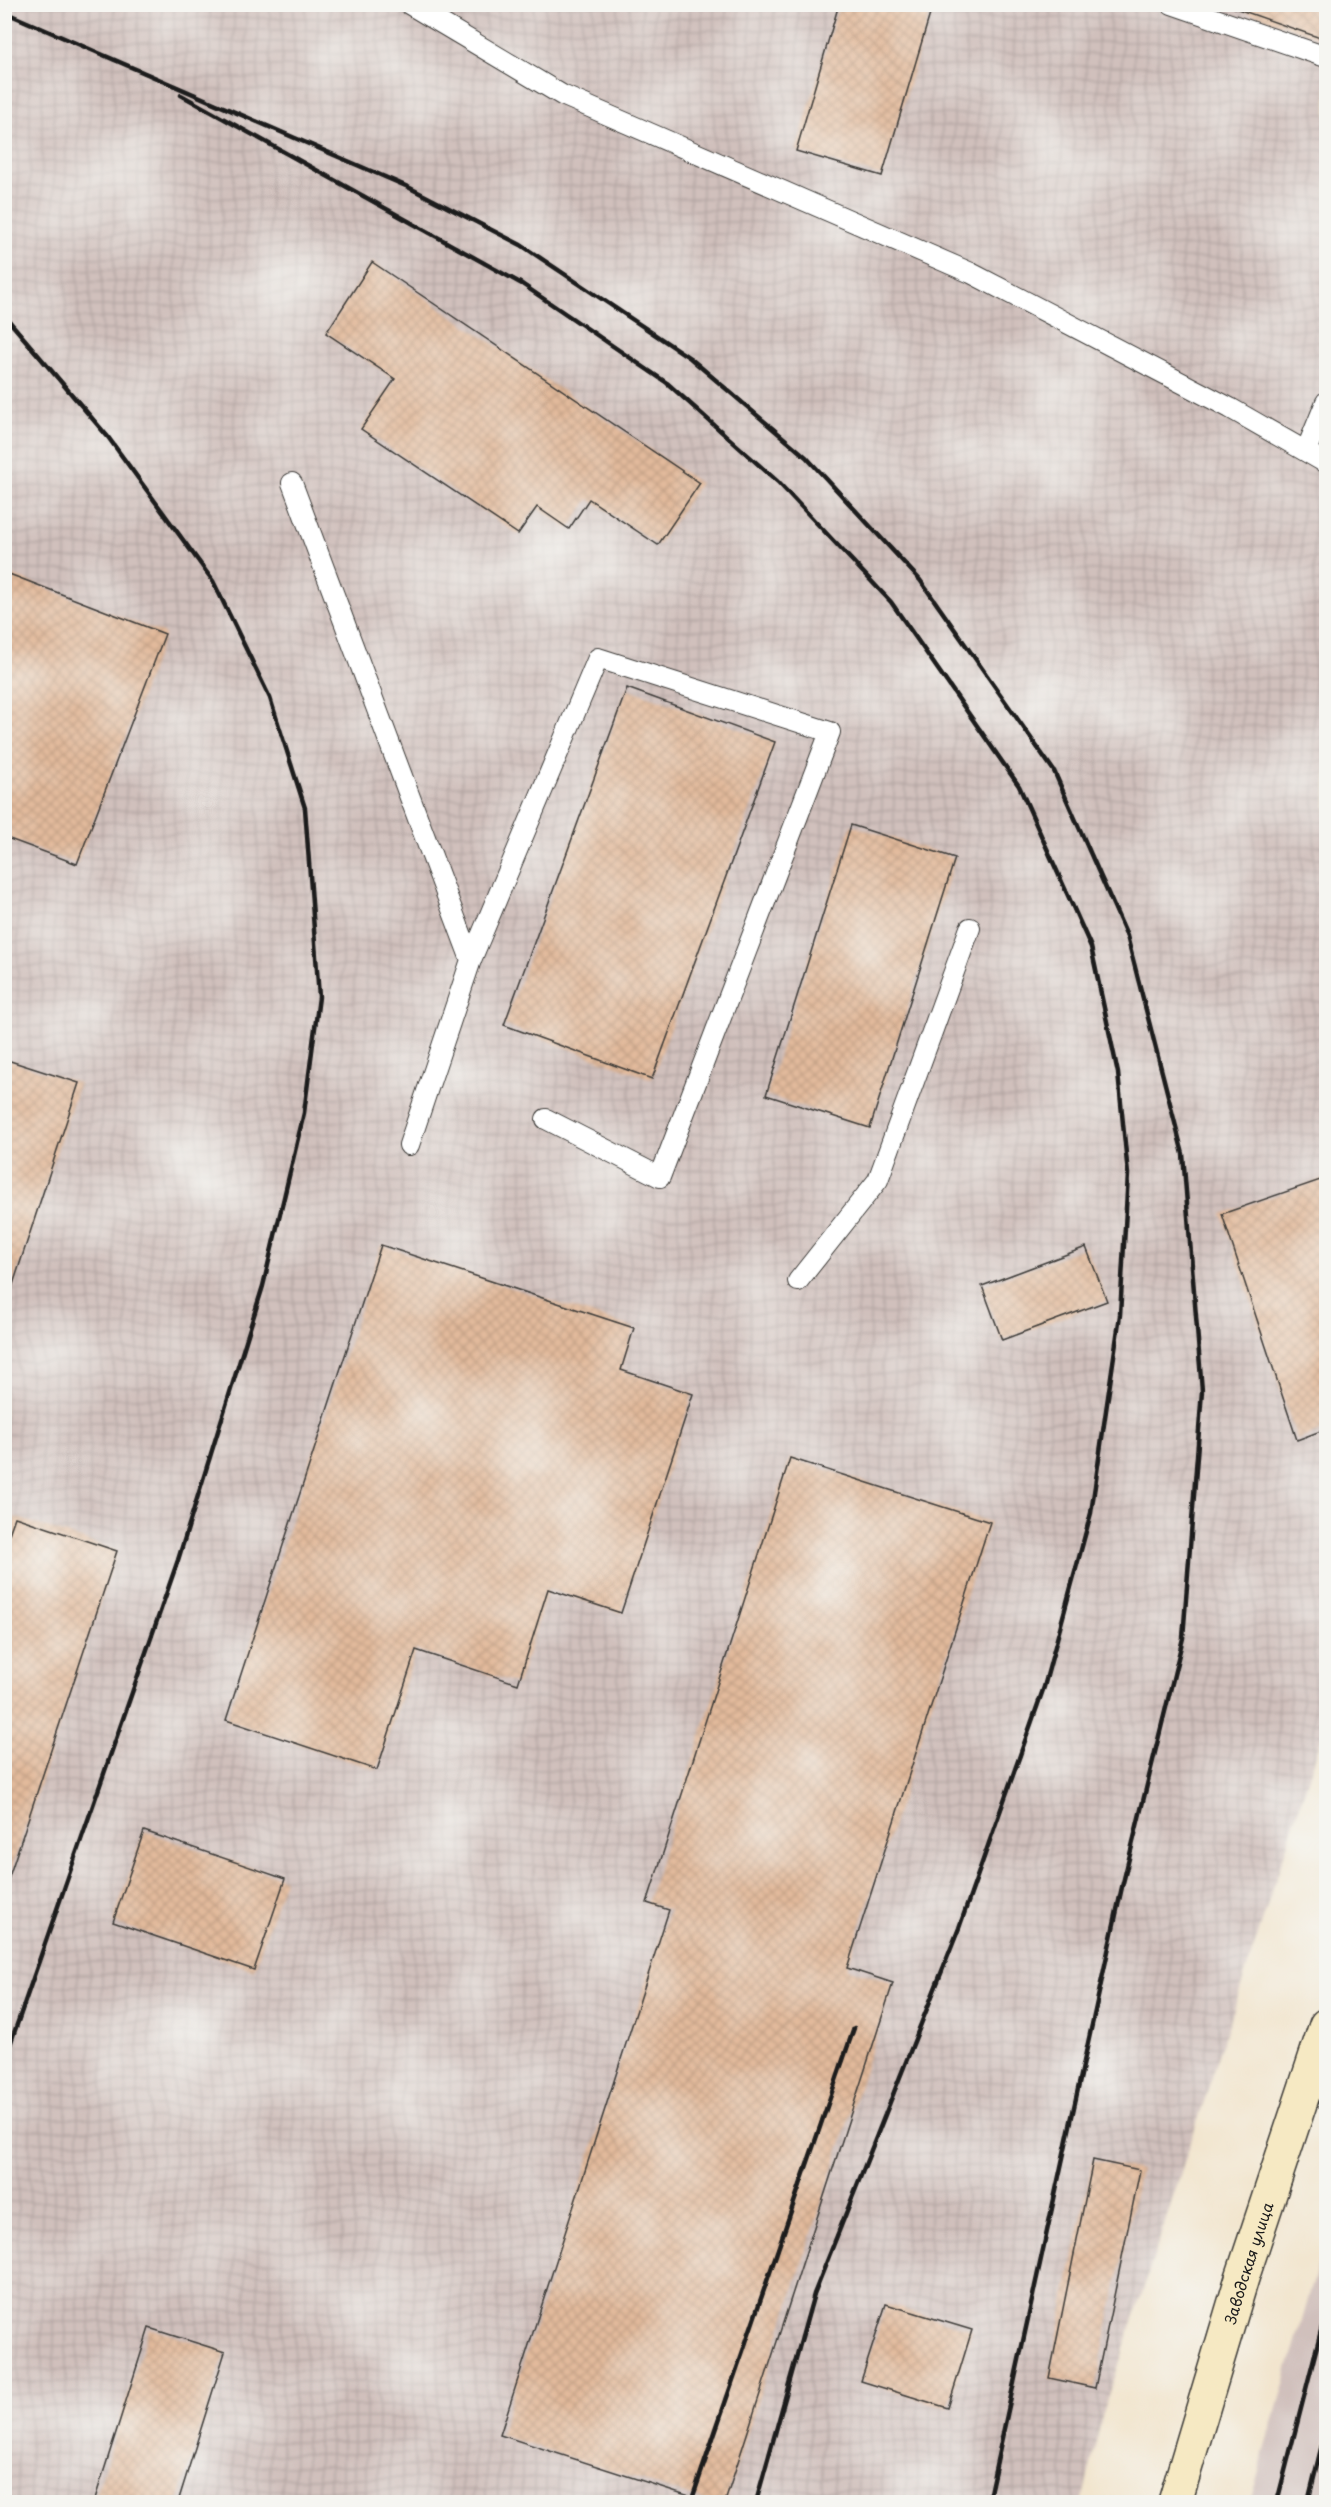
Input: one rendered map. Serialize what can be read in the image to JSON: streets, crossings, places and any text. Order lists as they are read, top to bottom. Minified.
{"streets":{"main road":["Заводская улица"]}}
